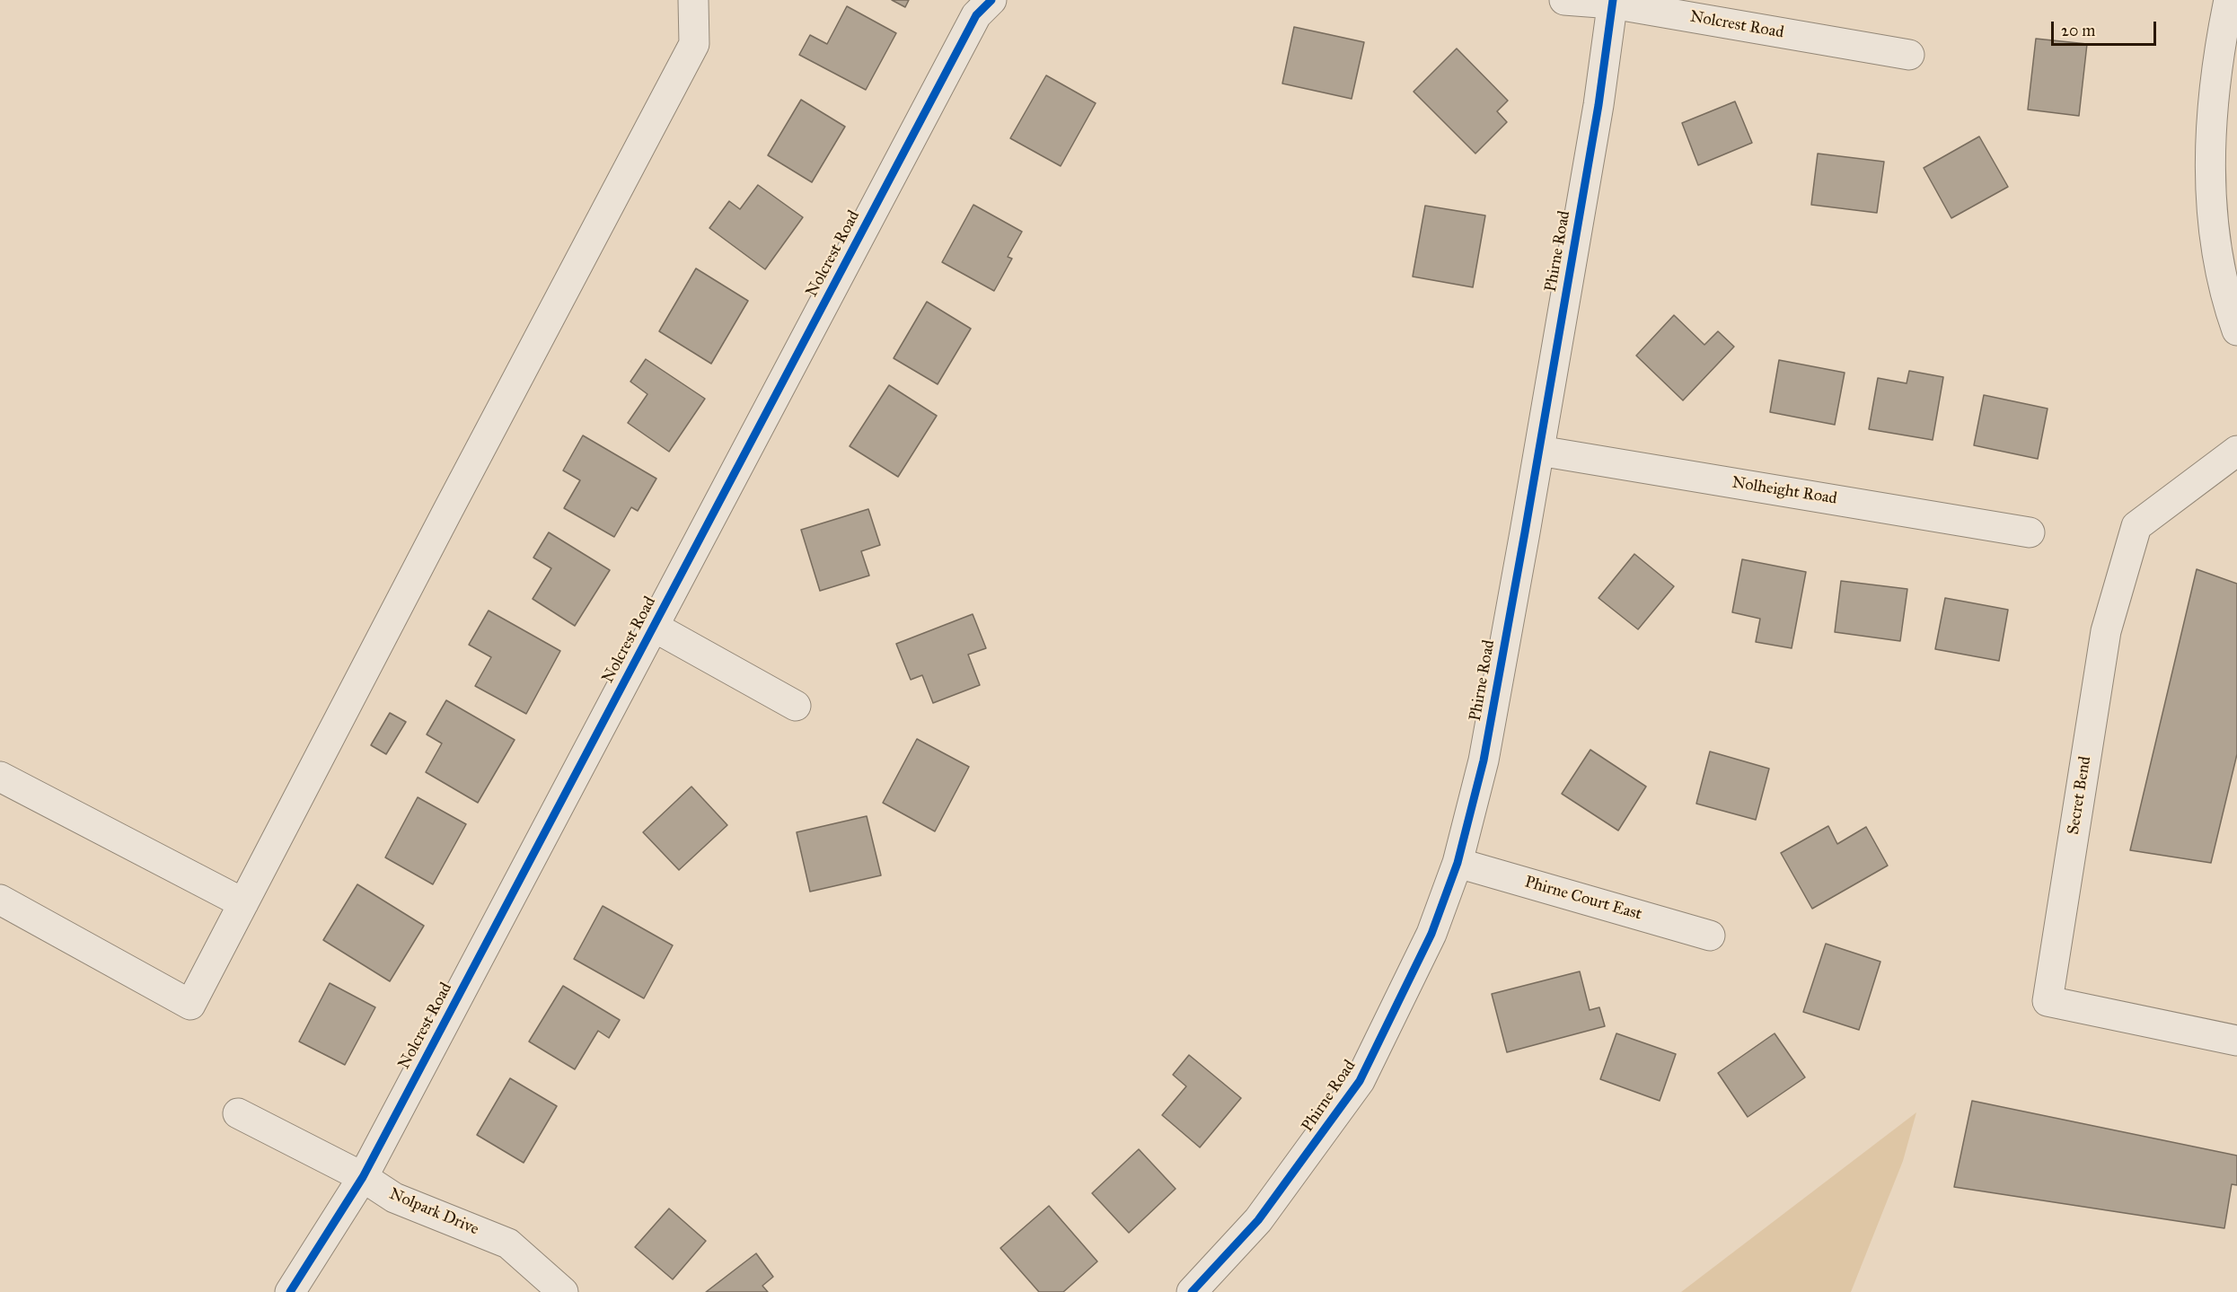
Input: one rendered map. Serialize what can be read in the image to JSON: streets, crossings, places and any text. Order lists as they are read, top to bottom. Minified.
{"streets":{"street":["Nolcrest Road","Phirne Road","Nolheight Road","Secret Bend","Phirne Court East","Nolpark Drive"]},"crossings":[["Nolcrest Road","Phirne Road"],["Nolcrest Road","Nolpark Drive"],["Phirne Road","Nolheight Road"],["Phirne Road","Phirne Court East"]],"scale_bar":"20 m"}
